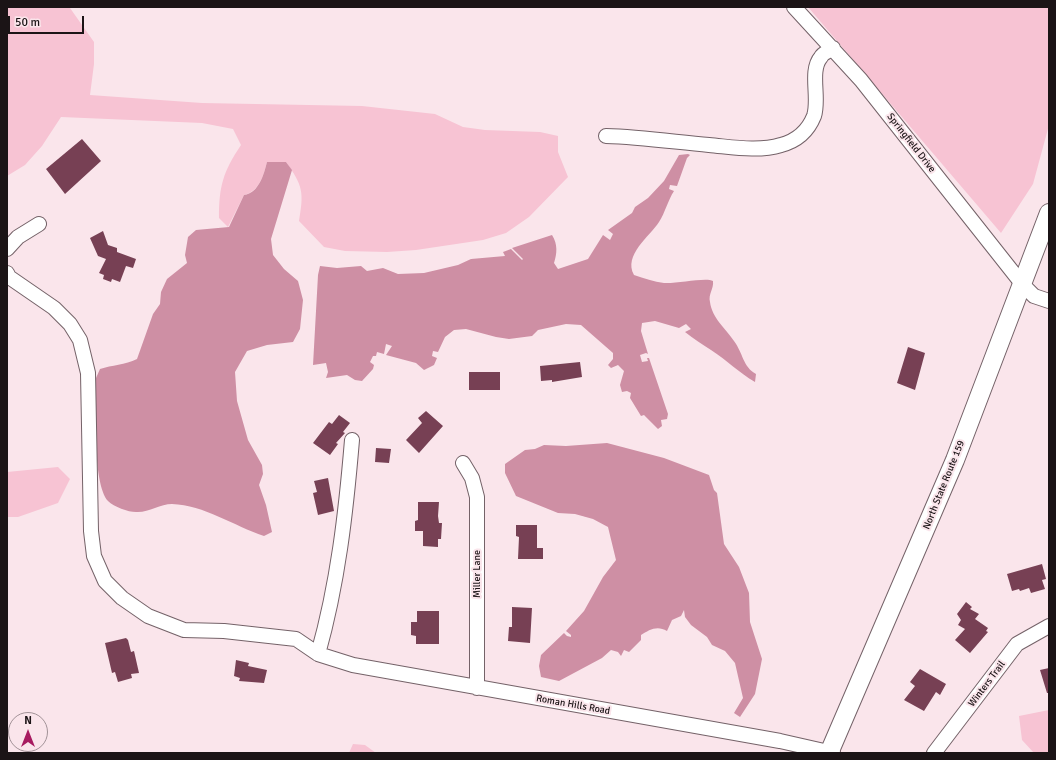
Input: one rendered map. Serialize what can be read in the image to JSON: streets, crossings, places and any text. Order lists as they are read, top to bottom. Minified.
{"streets":{"main road":["North State Route 159"],"street":["Springfield Drive","Miller Lane","Winters Trail","Roman Hills Road"]},"crossings":[["Springfield Drive","North State Route 159"],["North State Route 159","Roman Hills Road"],["Miller Lane","Roman Hills Road"]],"scale_bar":"50 m","north":"top"}
